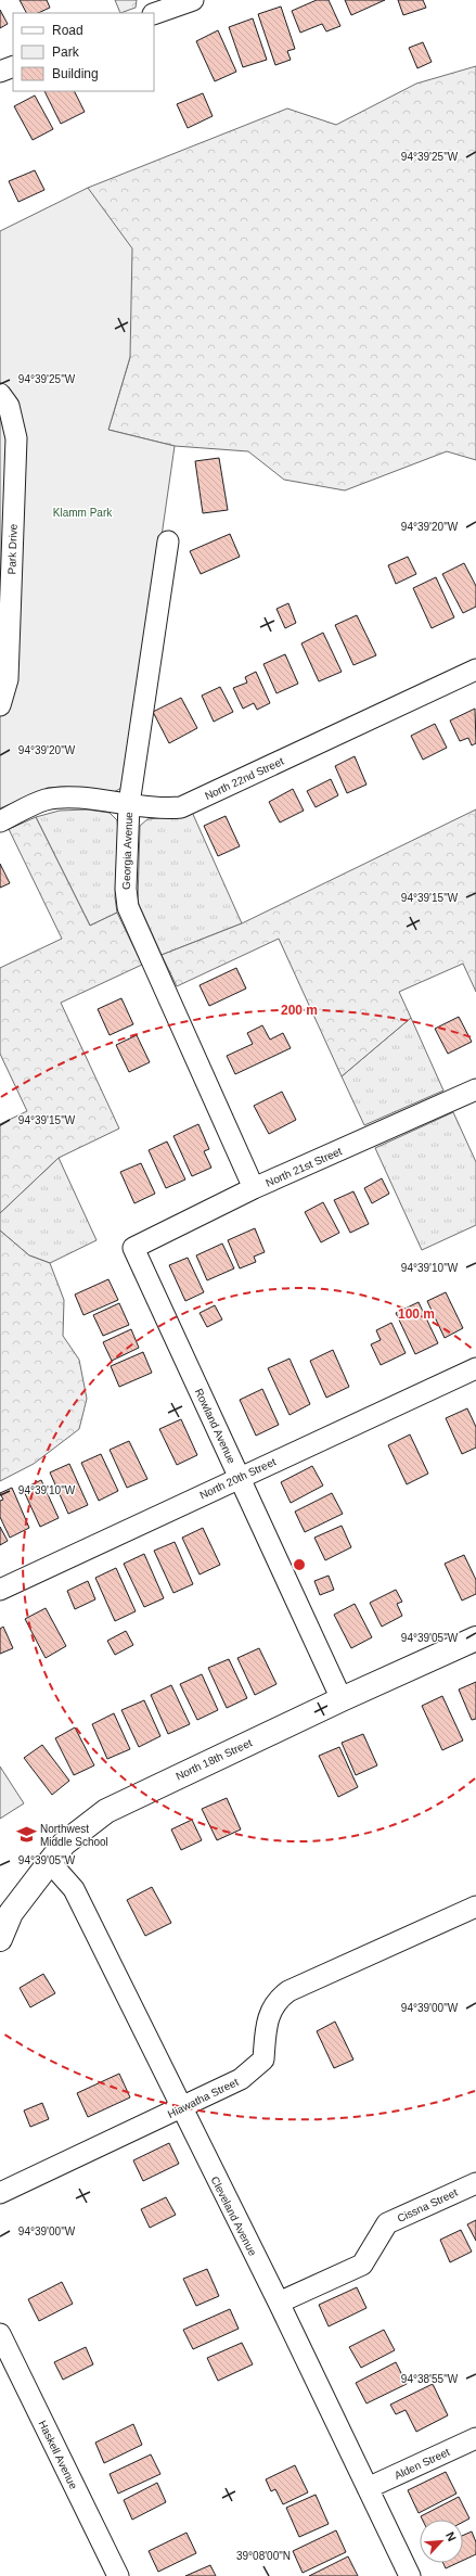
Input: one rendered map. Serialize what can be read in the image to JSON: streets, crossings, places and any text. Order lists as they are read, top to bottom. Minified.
{"streets":{"main road":["North 18th Street"],"street":["Park Drive","North 22nd Street","Georgia Avenue","North 21st Street","Rowland Avenue","North 20th Street","Hiawatha Street","Cissna Street","Cleveland Avenue","Haskell Avenue","Alden Street"]},"crossings":[["North 22nd Street","Georgia Avenue"],["Georgia Avenue","North 21st Street"],["North 21st Street","Rowland Avenue"],["Rowland Avenue","North 20th Street"],["Rowland Avenue","North 18th Street"],["North 18th Street","Cleveland Avenue"],["Hiawatha Street","Cleveland Avenue"],["Cissna Street","Cleveland Avenue"],["Cleveland Avenue","Alden Street"]],"parks":["Klamm Park"],"places":{"school or university":["Northwest Middle School"]},"legend":["Road","Park","Building"],"north":"top right","coordinates":["94°39'25\"W","94°39'20\"W","94°39'15\"W","94°39'10\"W","94°39'05\"W","94°39'00\"W","94°38'55\"W","39°08'00\"N"],"rings":["200 m","100 m"]}
